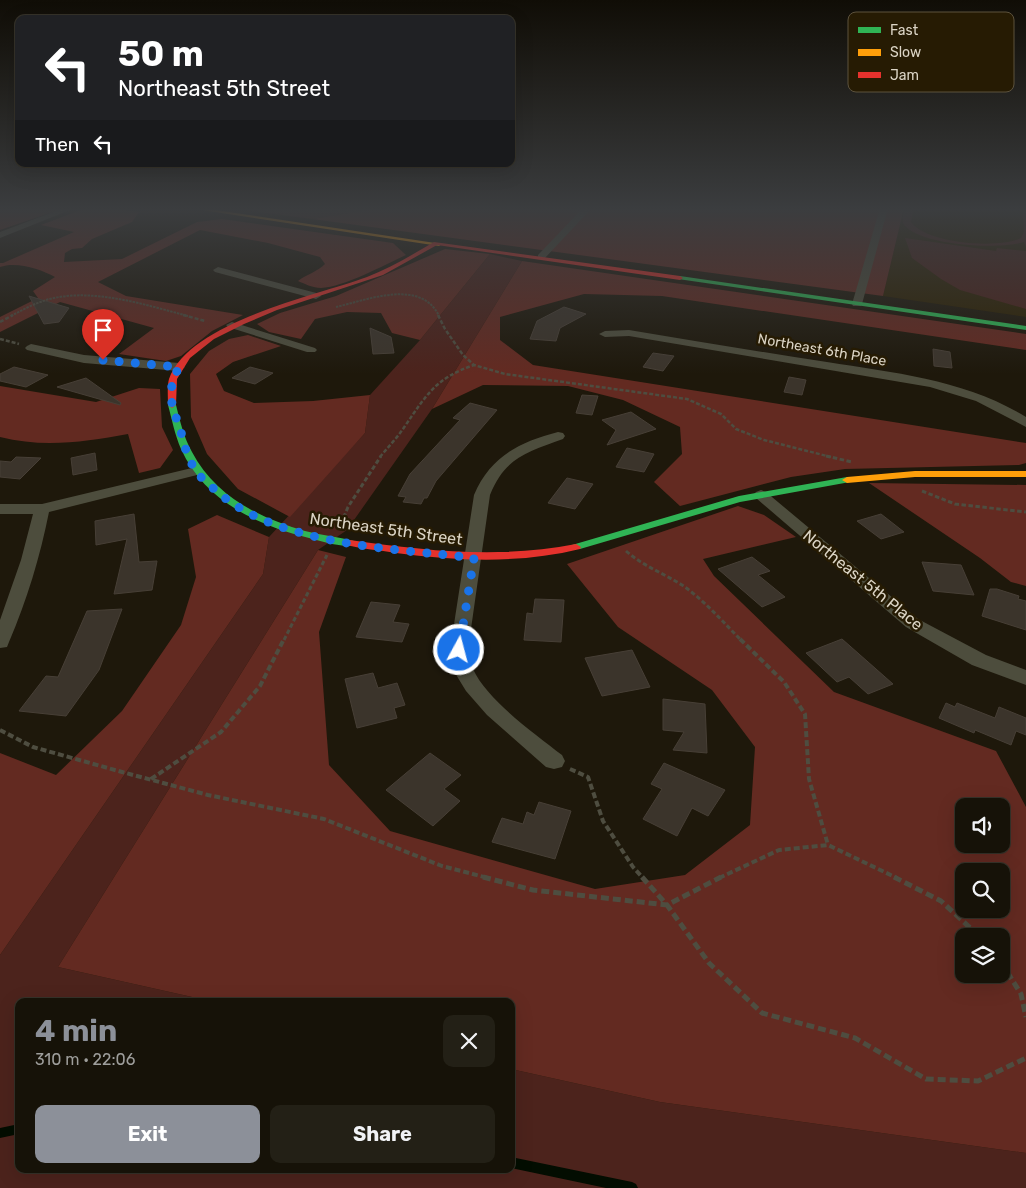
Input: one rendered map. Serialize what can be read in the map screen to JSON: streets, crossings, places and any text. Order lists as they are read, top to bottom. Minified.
{"streets":{"street":["Northeast 6th Place","Northeast 5th Street","Northeast 5th Place"]},"crossings":[["Northeast 5th Street","Northeast 5th Place"]],"legend":["Fast","Slow","Jam"],"page":{"turn":["50 m","Northeast 5th Street"],"then":"Then","heading":["4 min","310 m · 22:06"],"buttons":["Exit","Share"]}}
